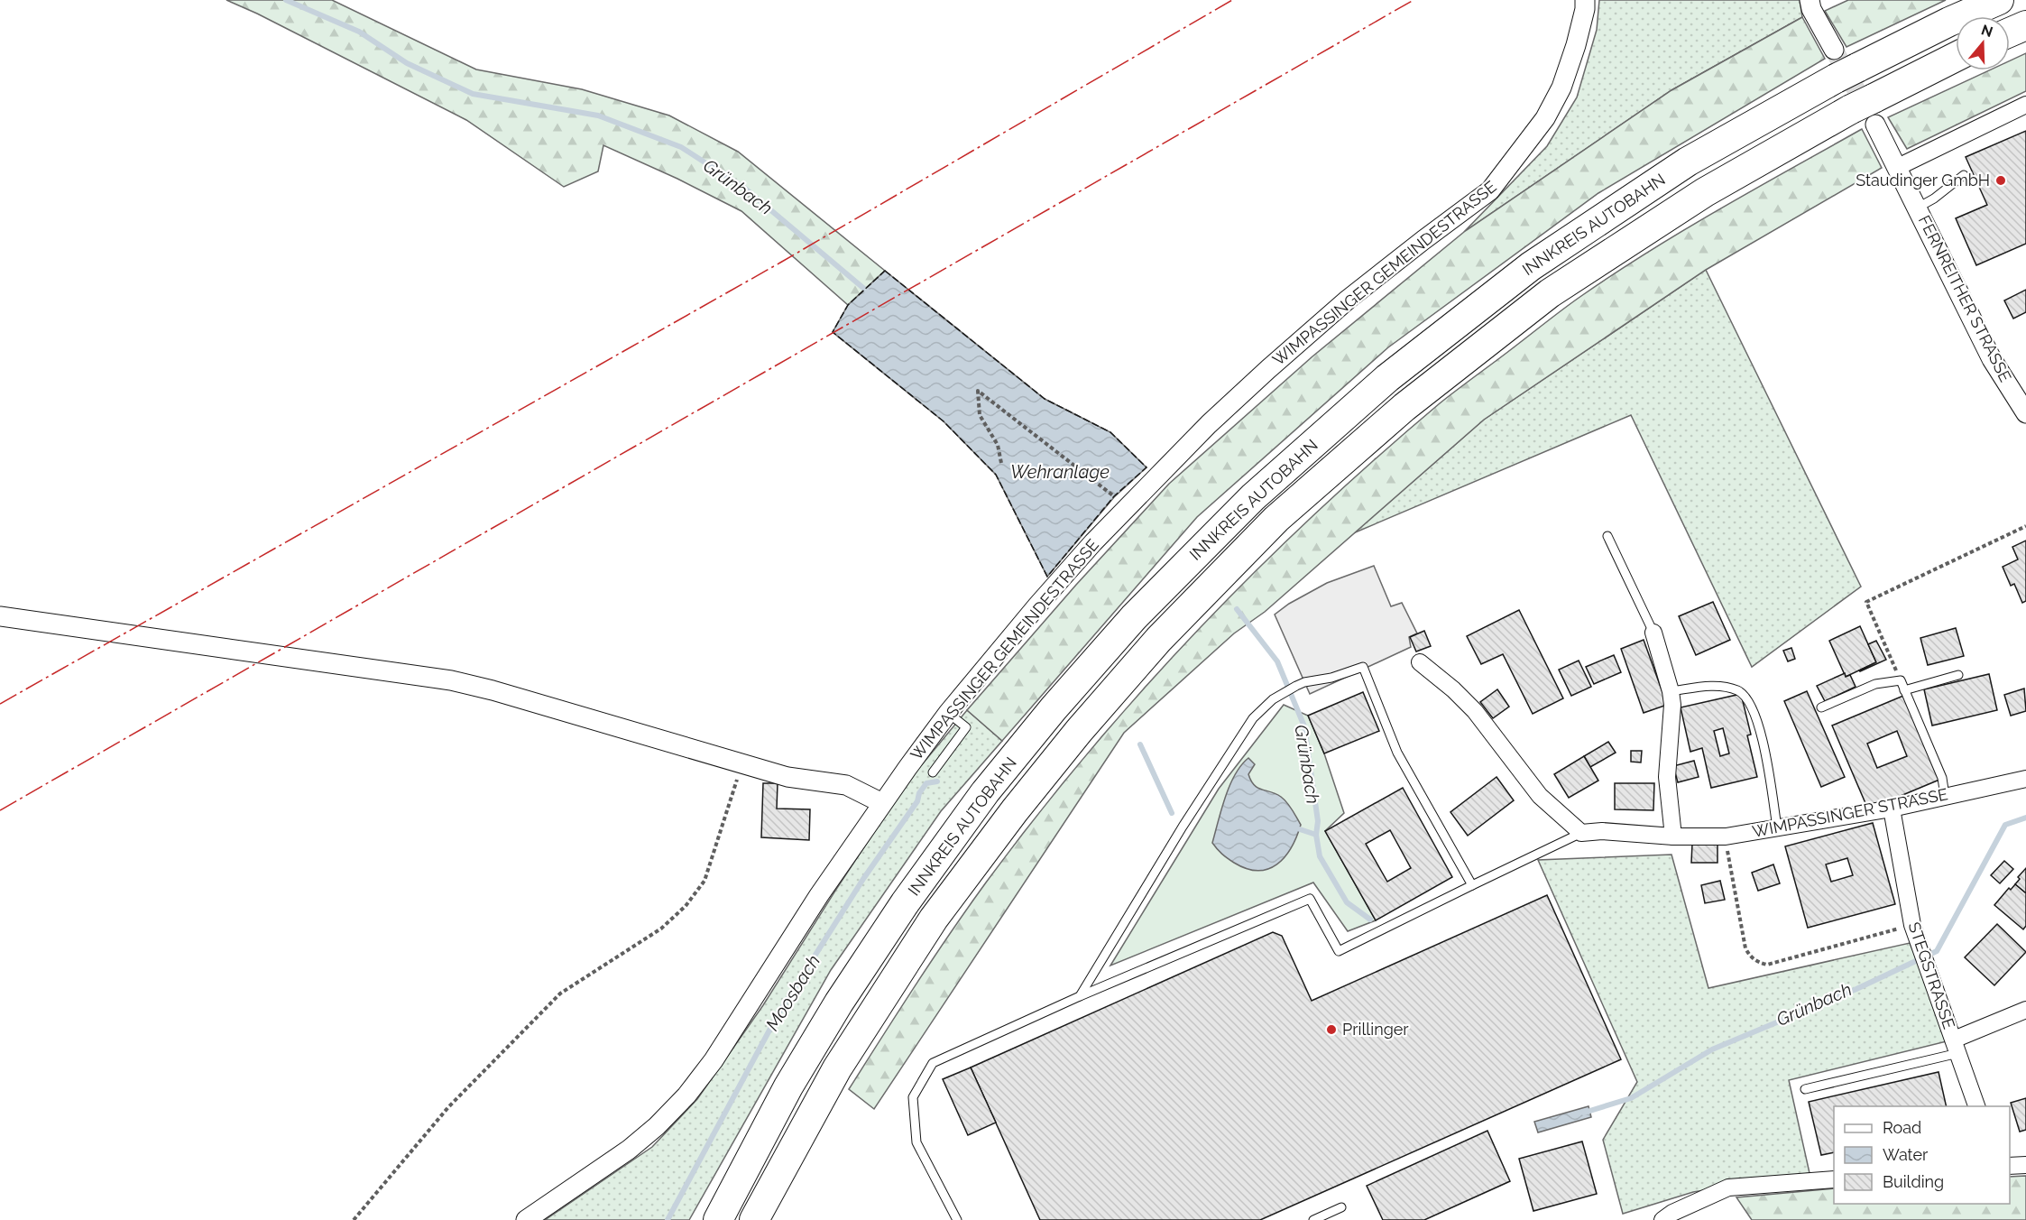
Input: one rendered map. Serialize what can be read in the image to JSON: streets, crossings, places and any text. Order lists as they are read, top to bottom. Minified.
{"streets":{"highway":["INNKREIS AUTOBAHN"],"street":["WIMPASSINGER GEMEINDESTRASSE","FERNREITHER STRASSE","WIMPASSINGER STRASSE","STEGSTRASSE"]},"crossings":[["INNKREIS AUTOBAHN","FERNREITHER STRASSE"],["WIMPASSINGER STRASSE","STEGSTRASSE"]],"water":["Grünbach","Wehranlage","Moosbach"],"places":["Staudinger GmbH","Prillinger"],"legend":["Road","Water","Building"],"north":"top"}
